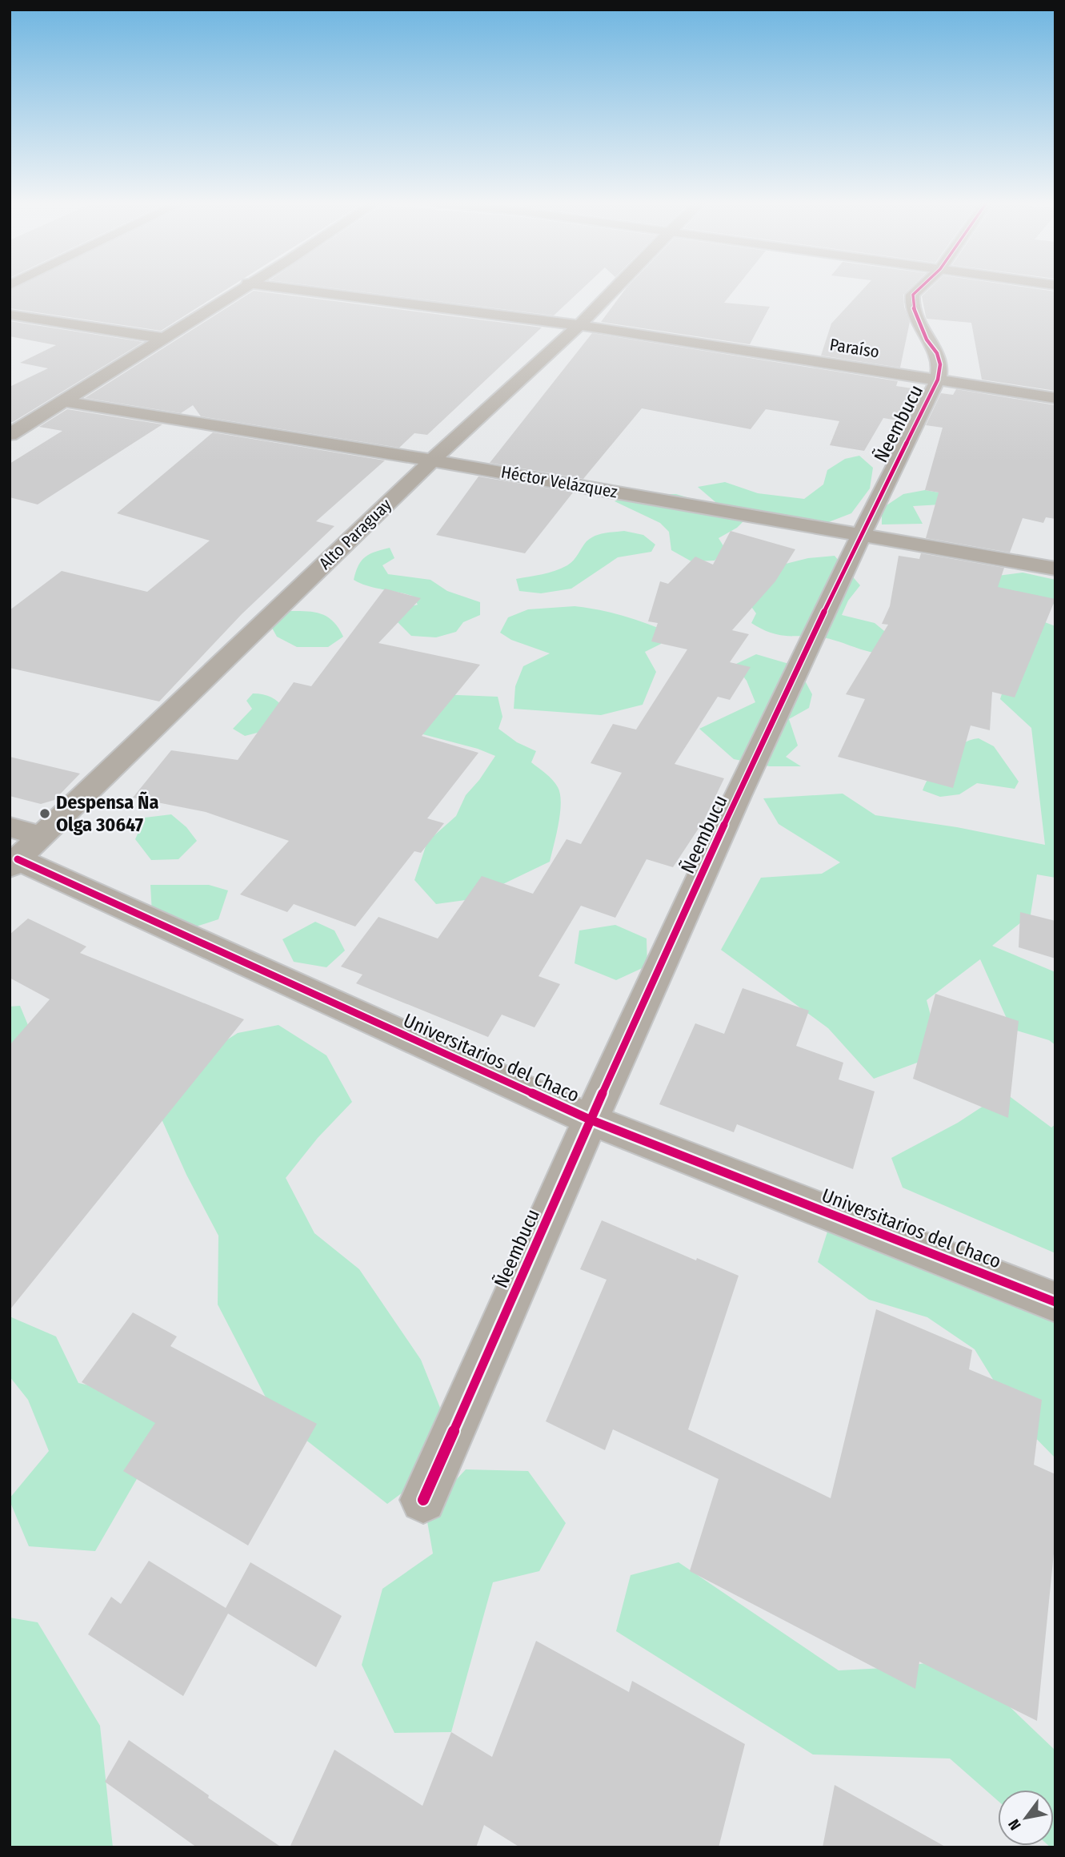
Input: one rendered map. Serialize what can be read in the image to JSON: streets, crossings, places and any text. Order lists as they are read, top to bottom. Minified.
{"streets":{"street":["Paraíso","Ñeembucu","Héctor Velázquez","Alto Paraguay","Universitarios del Chaco"]},"crossings":[["Paraíso","Ñeembucu"],["Paraíso","Alto Paraguay"],["Ñeembucu","Héctor Velázquez"],["Ñeembucu","Universitarios del Chaco"],["Héctor Velázquez","Alto Paraguay"],["Alto Paraguay","Universitarios del Chaco"]],"places":["Despensa Ña Olga 30647"],"north":"bottom left"}
